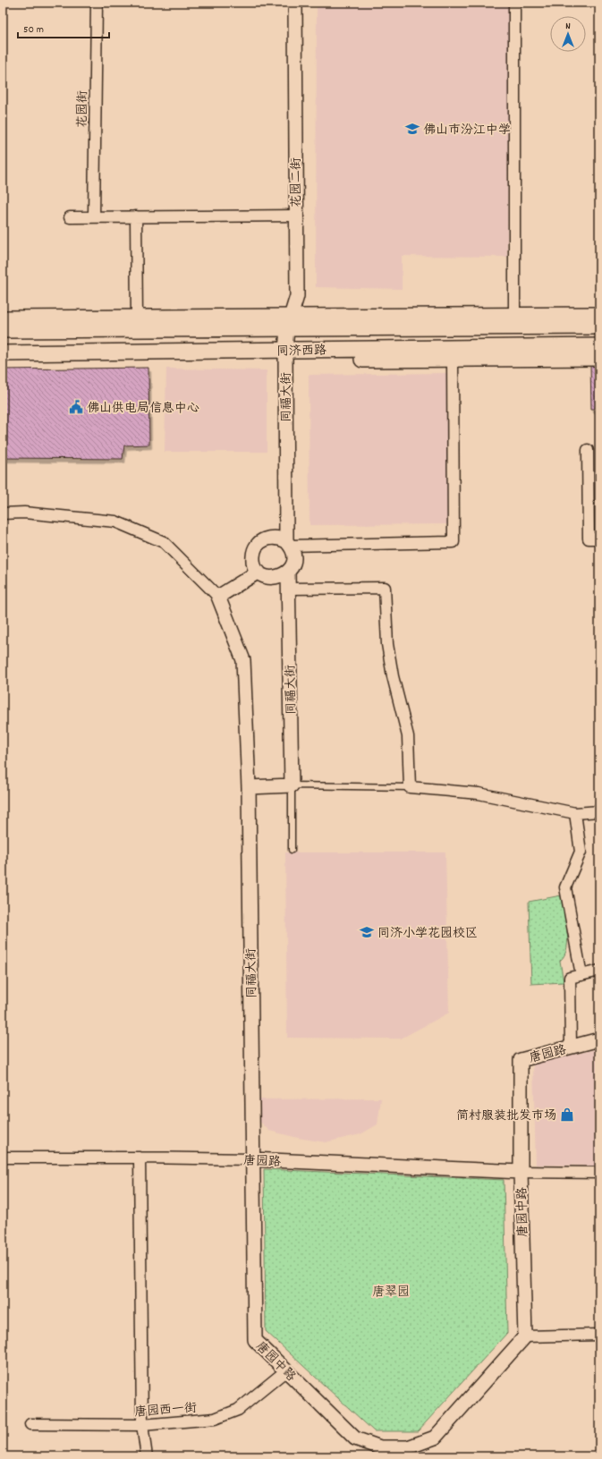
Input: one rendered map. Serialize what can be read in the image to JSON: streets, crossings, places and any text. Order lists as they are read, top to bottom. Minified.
{"streets":{"main road":["同济西路"],"street":["花园街","花园二街","同福大街","唐园路","唐园中路","唐园西一街"]},"crossings":[["花园二街","同济西路"],["花园二街","同福大街"],["同济西路","同福大街"],["同福大街","唐园路"],["同福大街","唐园中路"],["唐园路","唐园中路"],["唐园中路","唐园西一街"]],"parks":["唐翠园"],"places":{"school or university":["佛山市汾江中学","同济小学花园校区"],"public building":["佛山供电局信息中心"],"shop":["简村服装批发市场"]},"scale_bar":"50 m","north":"top"}
